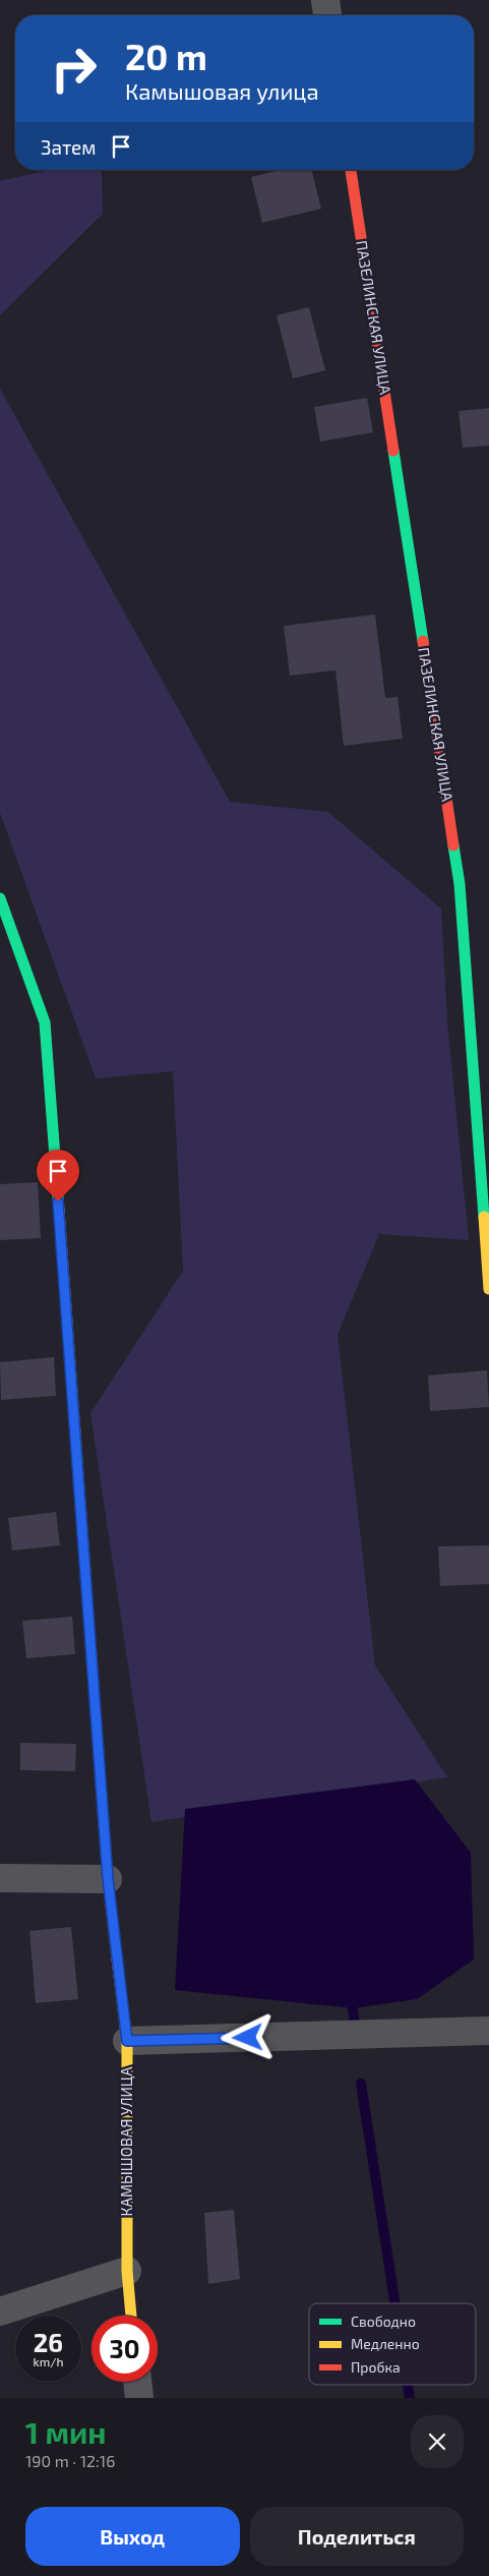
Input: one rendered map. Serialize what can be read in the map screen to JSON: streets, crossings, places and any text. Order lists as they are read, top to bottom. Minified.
{"streets":{"street":["ПАЗЕЛИНСКАЯ УЛИЦА","КАМЫШОВАЯ УЛИЦА"]},"legend":["Свободно","Медленно","Пробка"],"page":{"turn":["20 m","Камышовая улица"],"then":"Затем","speed":"26 km/h","limit":"30","heading":["1 мин","190 m · 12:16"],"buttons":["Выход","Поделиться"]}}
